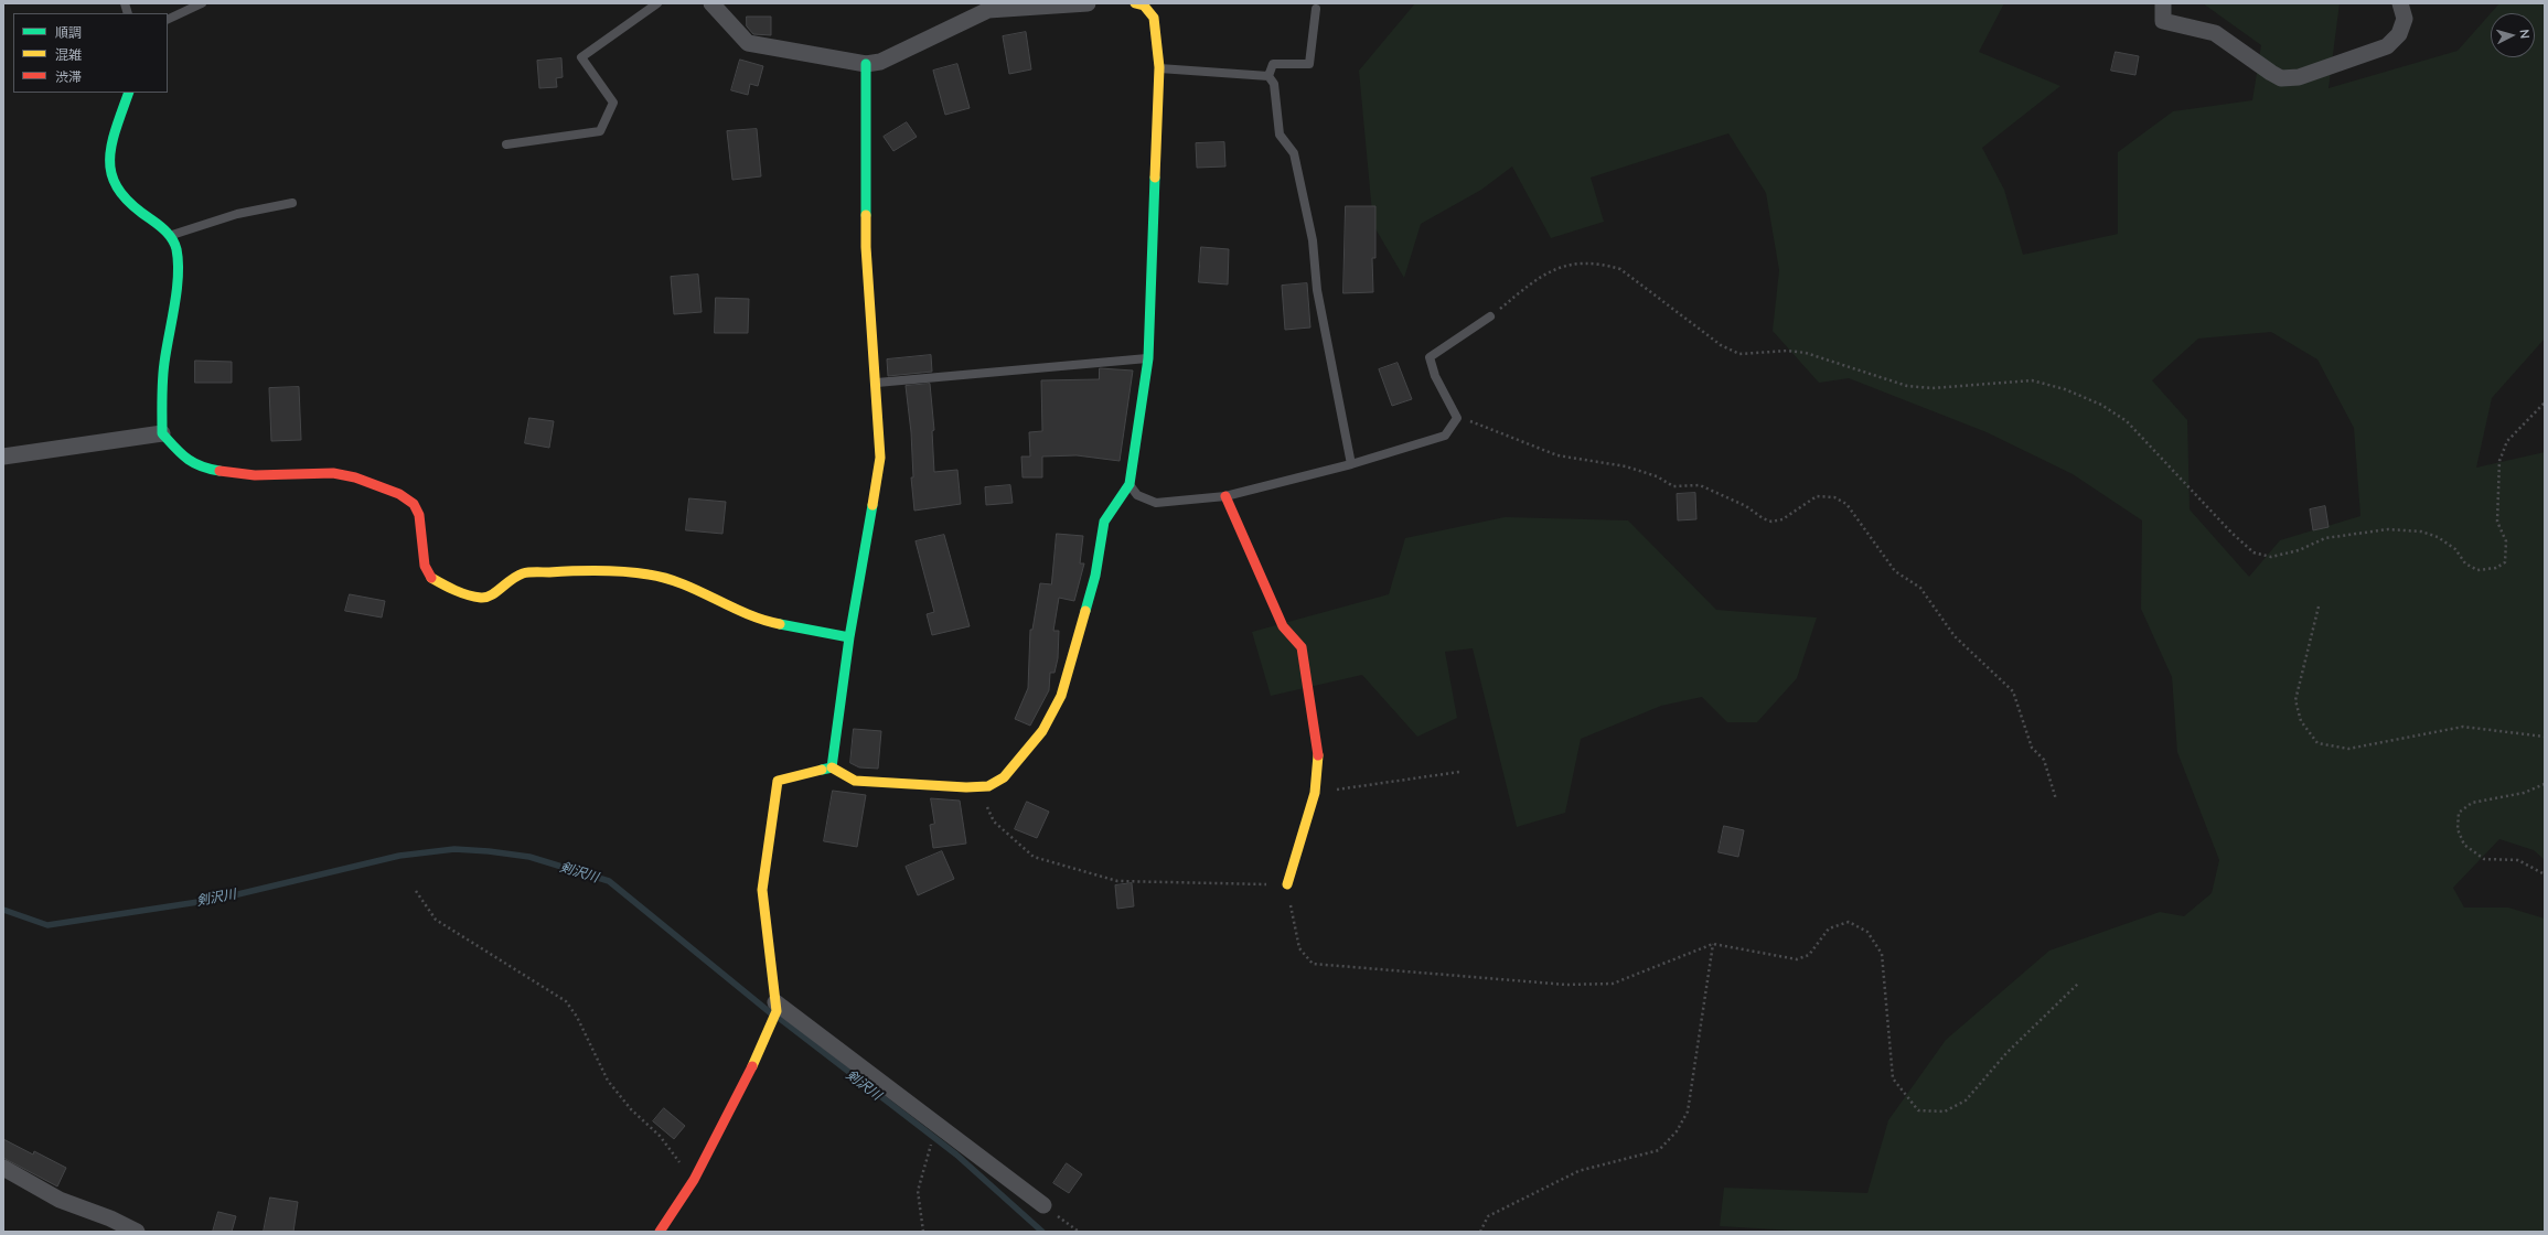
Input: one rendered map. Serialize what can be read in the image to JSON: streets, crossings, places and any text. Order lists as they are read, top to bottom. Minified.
{"water":["剣沢川"],"legend":["順調","混雑","渋滞"],"north":"right"}
